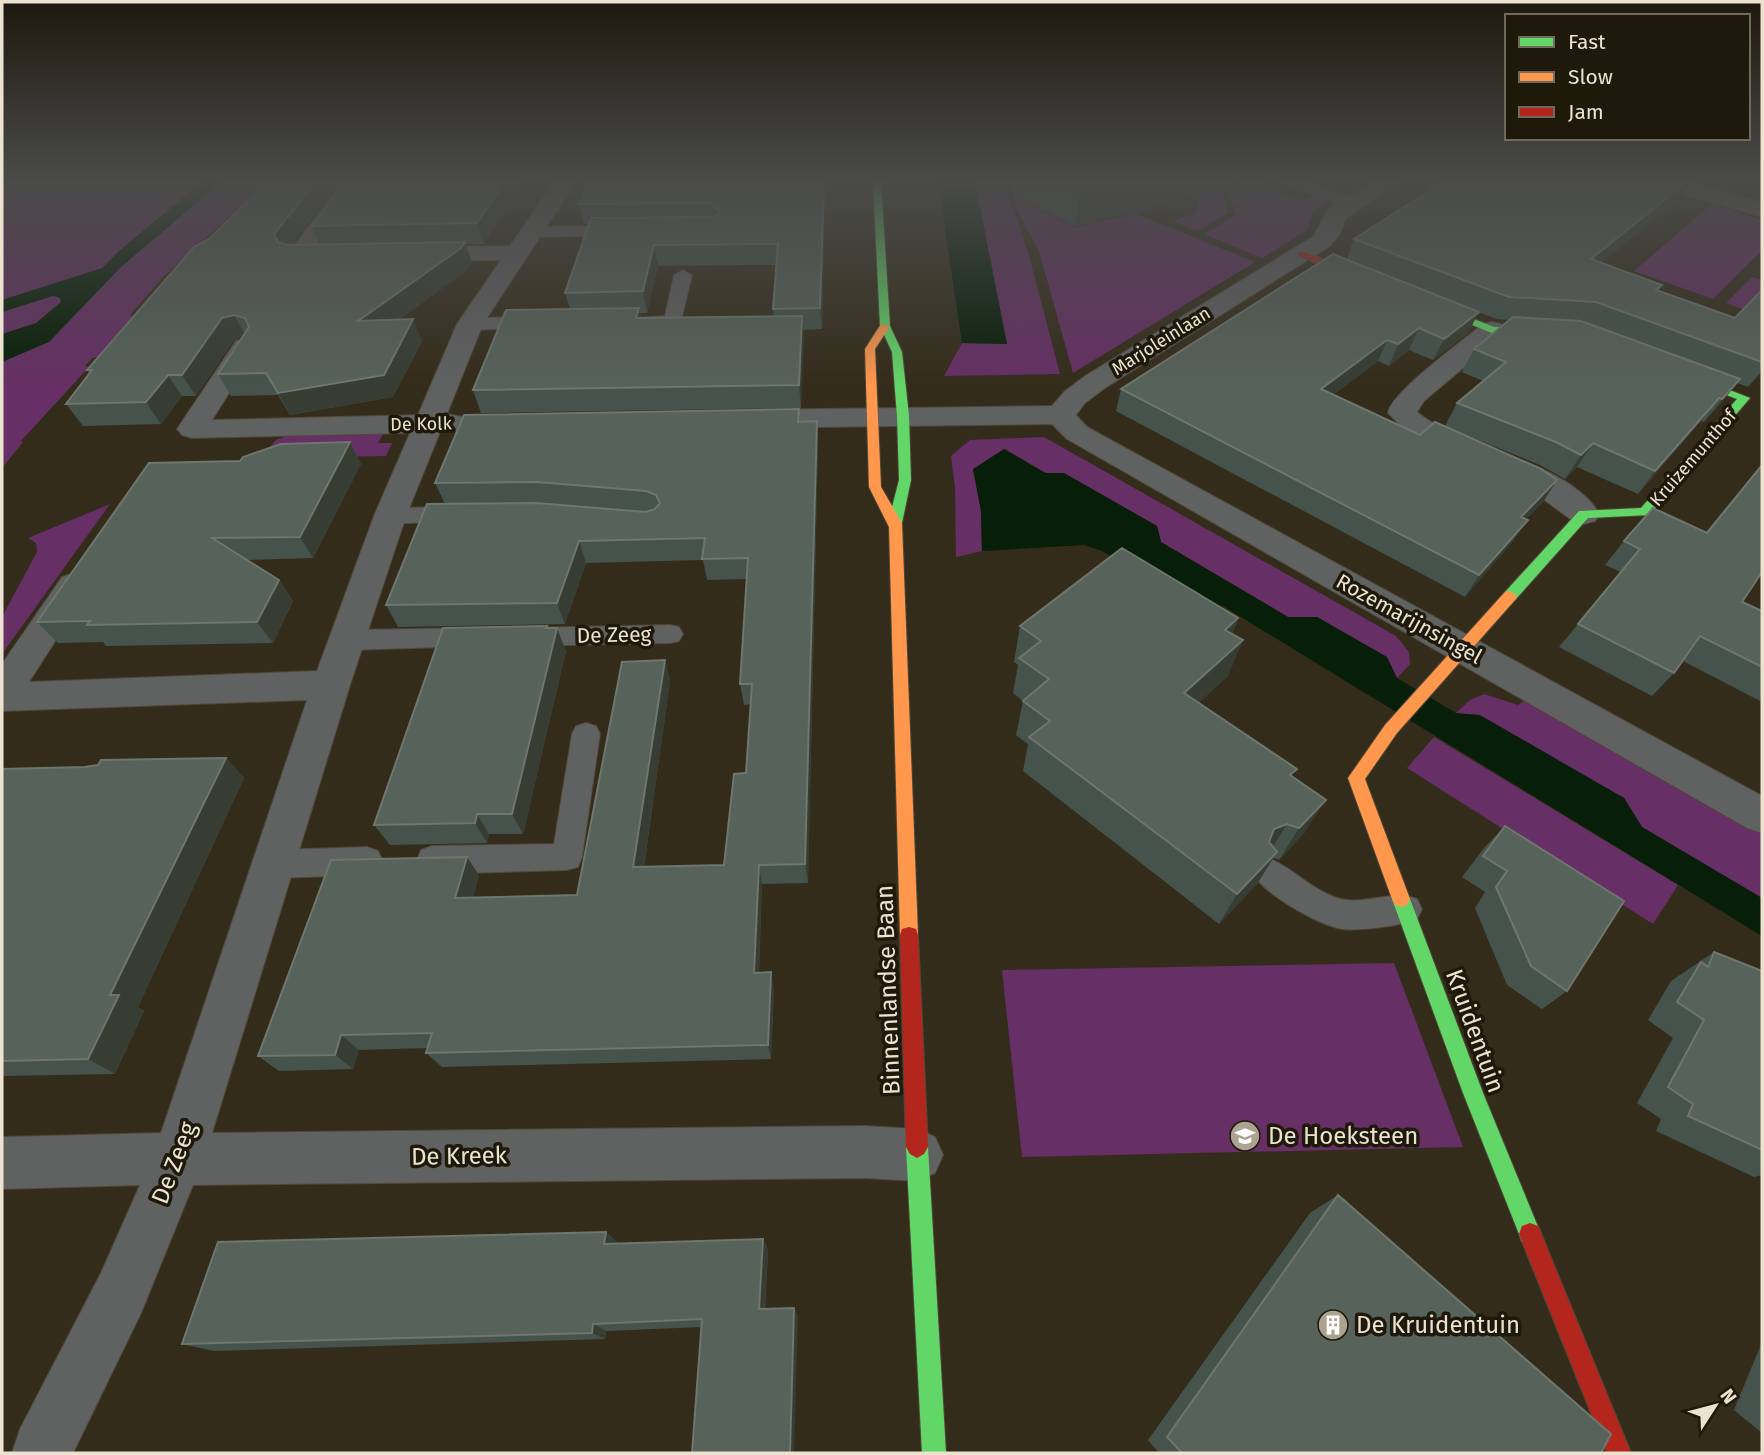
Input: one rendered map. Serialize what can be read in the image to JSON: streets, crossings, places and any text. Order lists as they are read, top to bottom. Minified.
{"streets":{"street":["Marjoleinlaan","De Kolk","Kruizemunthof","Rozemarijnsingel","De Zeeg","Binnenlandse Baan","Kruidentuin","De Kreek"]},"crossings":[["Marjoleinlaan","Rozemarijnsingel"],["De Kolk","De Zeeg"],["Rozemarijnsingel","Kruidentuin"],["De Zeeg","De Kreek"],["Binnenlandse Baan","De Kreek"]],"places":{"school or university":["De Hoeksteen"],"building":["De Kruidentuin"]},"legend":["Fast","Slow","Jam"],"north":"top right"}
